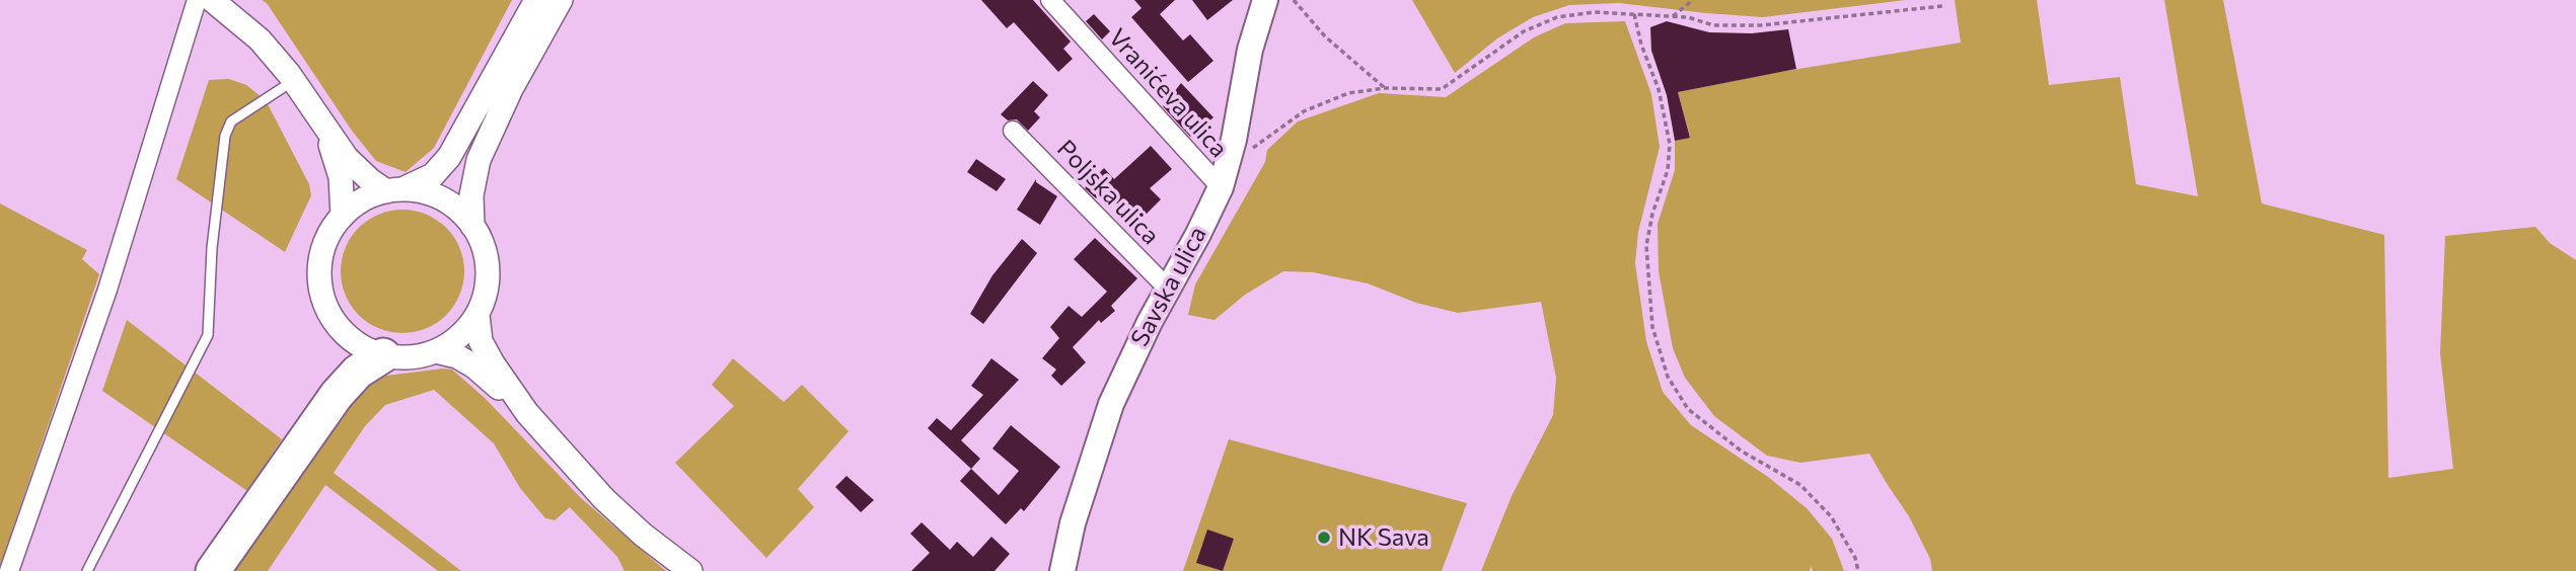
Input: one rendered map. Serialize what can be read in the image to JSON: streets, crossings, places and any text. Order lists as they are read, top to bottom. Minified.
{"streets":{"main road":["Savska ulica"],"street":["Vranićeva ulica","Poljska ulica"]},"crossings":[["Vranićeva ulica","Savska ulica"],["Poljska ulica","Savska ulica"]],"places":["NK Sava"]}
